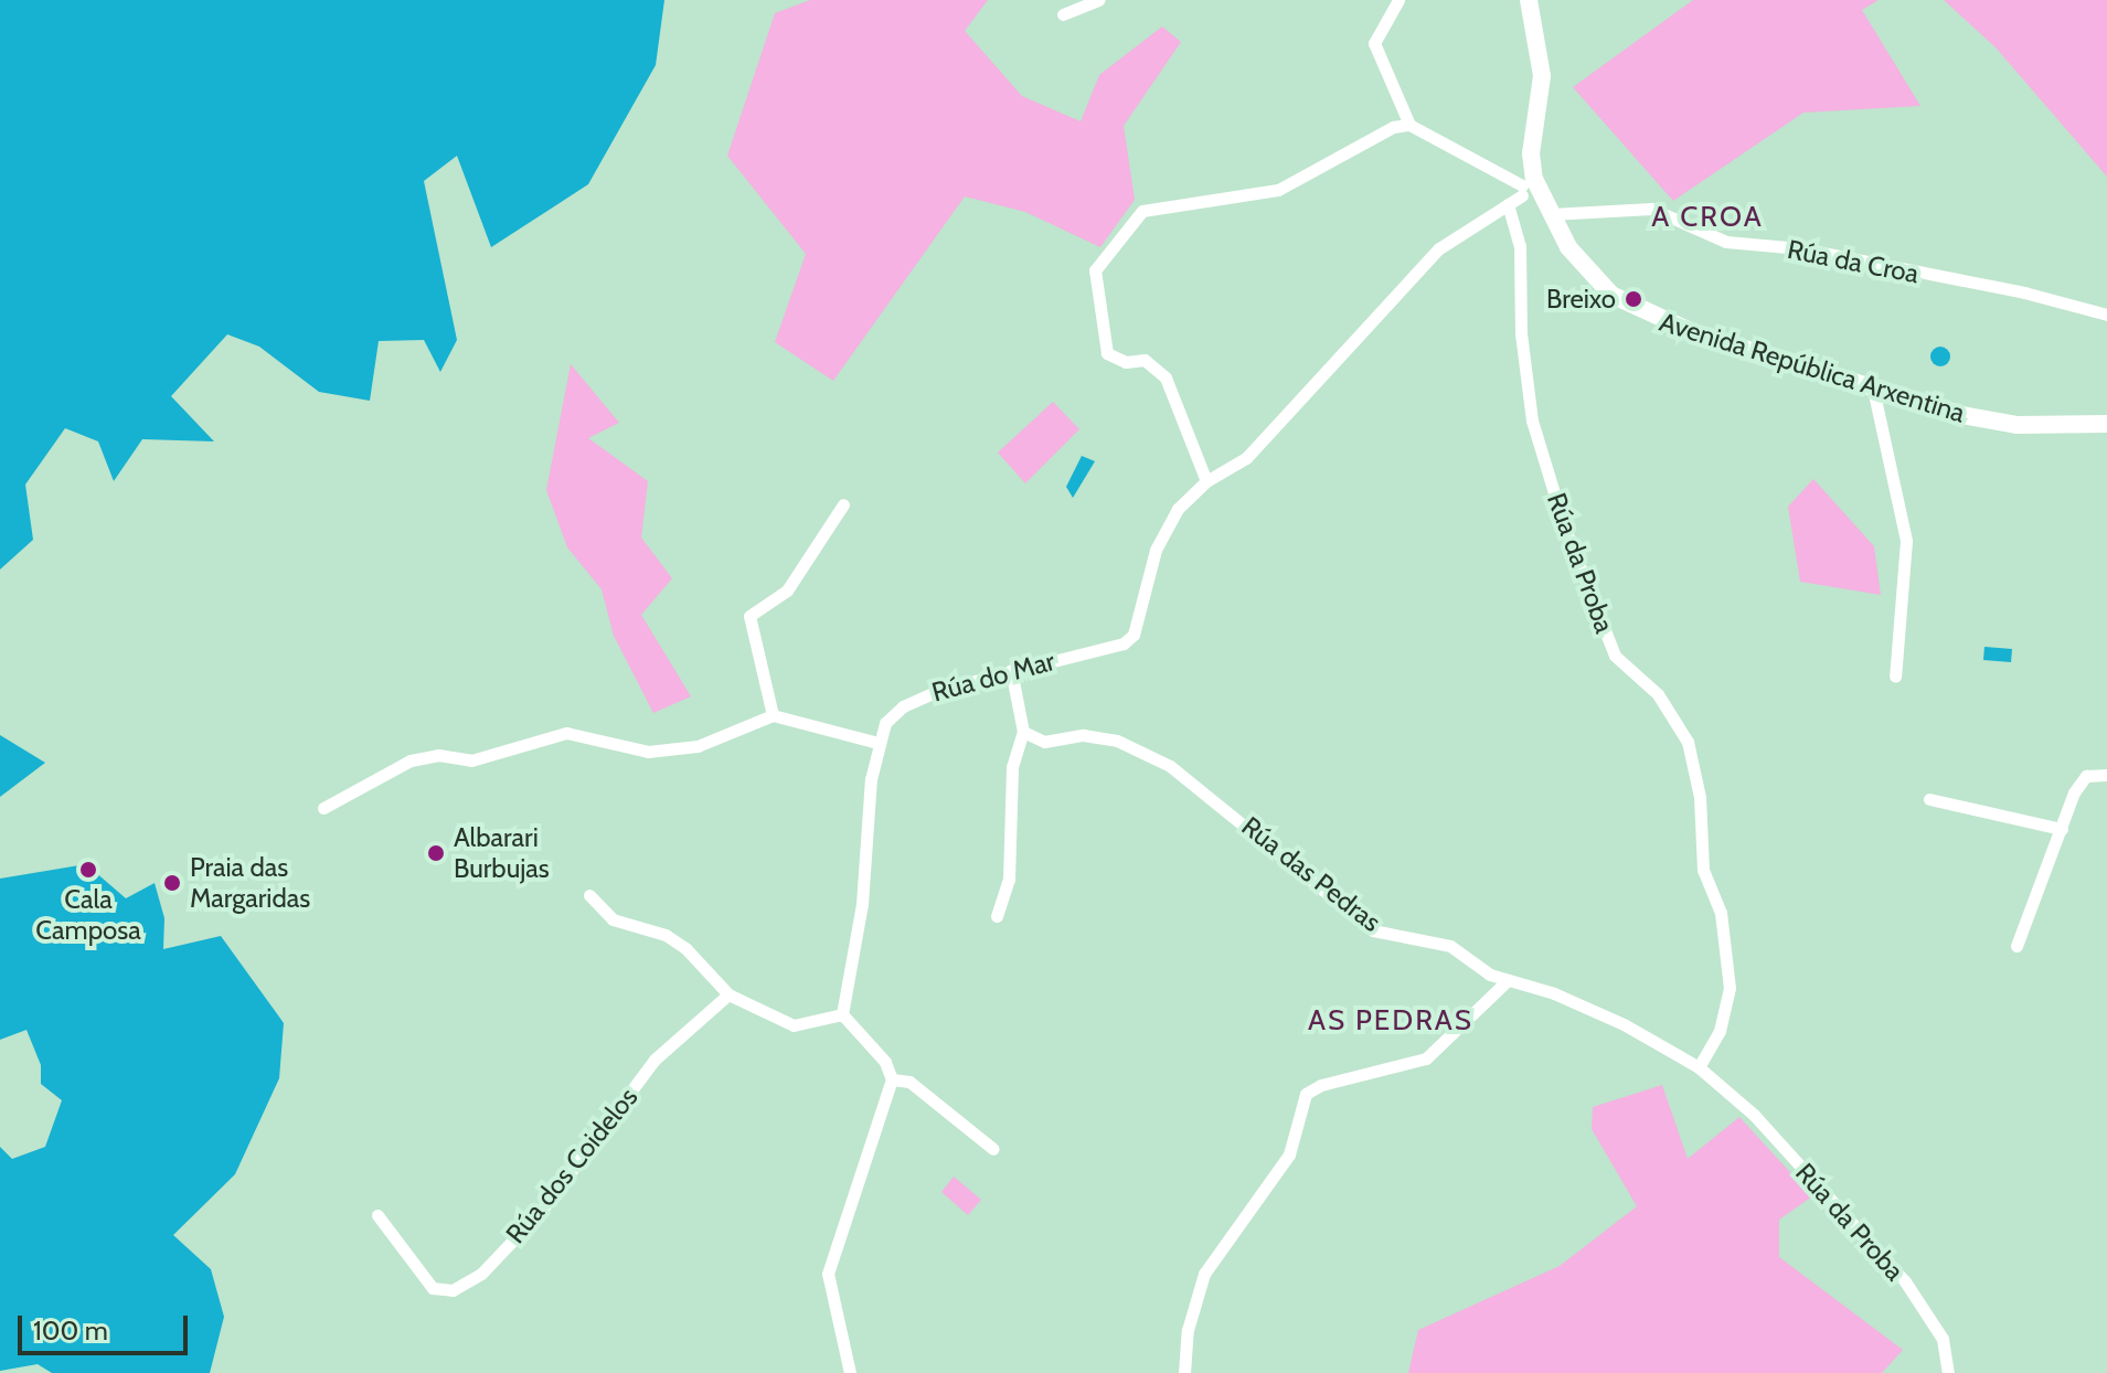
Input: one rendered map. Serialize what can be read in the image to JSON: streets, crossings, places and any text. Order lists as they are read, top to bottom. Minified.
{"streets":{"main road":["Avenida República Arxentina"],"street":["Rúa da Croa","Rúa da Proba","Rúa do Mar","Rúa das Pedras","Rúa dos Coidelos"]},"crossings":[["Rúa da Croa","Avenida República Arxentina"],["Avenida República Arxentina","Rúa do Mar"],["Rúa da Proba","Rúa do Mar"],["Rúa da Proba","Rúa das Pedras"]],"districts":["A CROA","AS PEDRAS"],"places":["Breixo","Albarari Burbujas","Cala Camposa","Praia das Margaridas"],"scale_bar":"100 m"}
